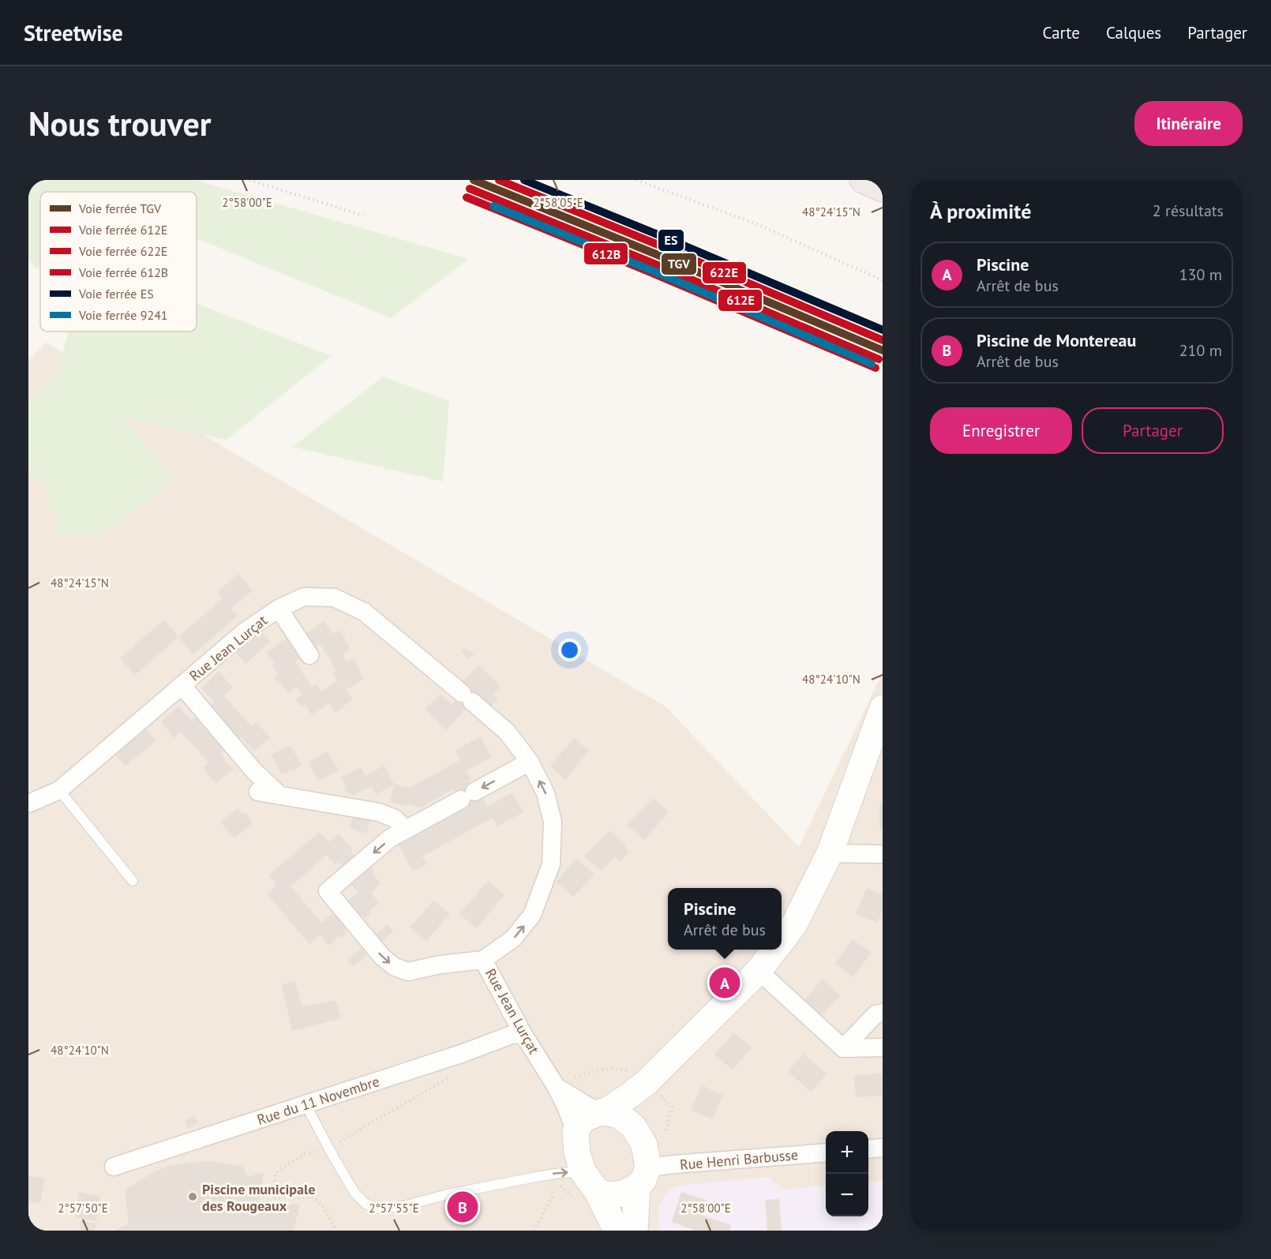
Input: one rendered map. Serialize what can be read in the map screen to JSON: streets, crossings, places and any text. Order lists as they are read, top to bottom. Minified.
{"streets":{"street":["Rue Jean Lurçat","Rue du 11 Novembre","Rue Henri Barbusse"]},"crossings":[["Rue Jean Lurçat","Rue du 11 Novembre"],["Rue Jean Lurçat","Rue Henri Barbusse"]],"places":["Piscine municipale des Rougeaux"],"lines":["rail line TGV","rail line 622E","rail line ES","rail line 612E","rail line 612B","rail line 9241"],"legend":["Voie ferrée TGV","Voie ferrée 612E","Voie ferrée 622E","Voie ferrée 612B","Voie ferrée ES","Voie ferrée 9241"],"page":{"header":"Streetwise","nav":["Carte","Calques","Partager"],"buttons":["Itinéraire",["Enregistrer","Partager"]],"title":"Nous trouver","heading":["À proximité","2 résultats"],"list":[{"mark":"A","name":"Piscine","note":"Arrêt de bus","value":"130 m"},{"mark":"B","name":"Piscine de Montereau","note":"Arrêt de bus","value":"210 m"}],"popup":["Piscine","Arrêt de bus"],"pins":["A","B"],"map_buttons":["+","−"]},"coordinates":["2°58'00\"E","2°58'05\"E","48°24'15\"N","48°24'10\"N","2°57'50\"E","2°57'55\"E"]}
